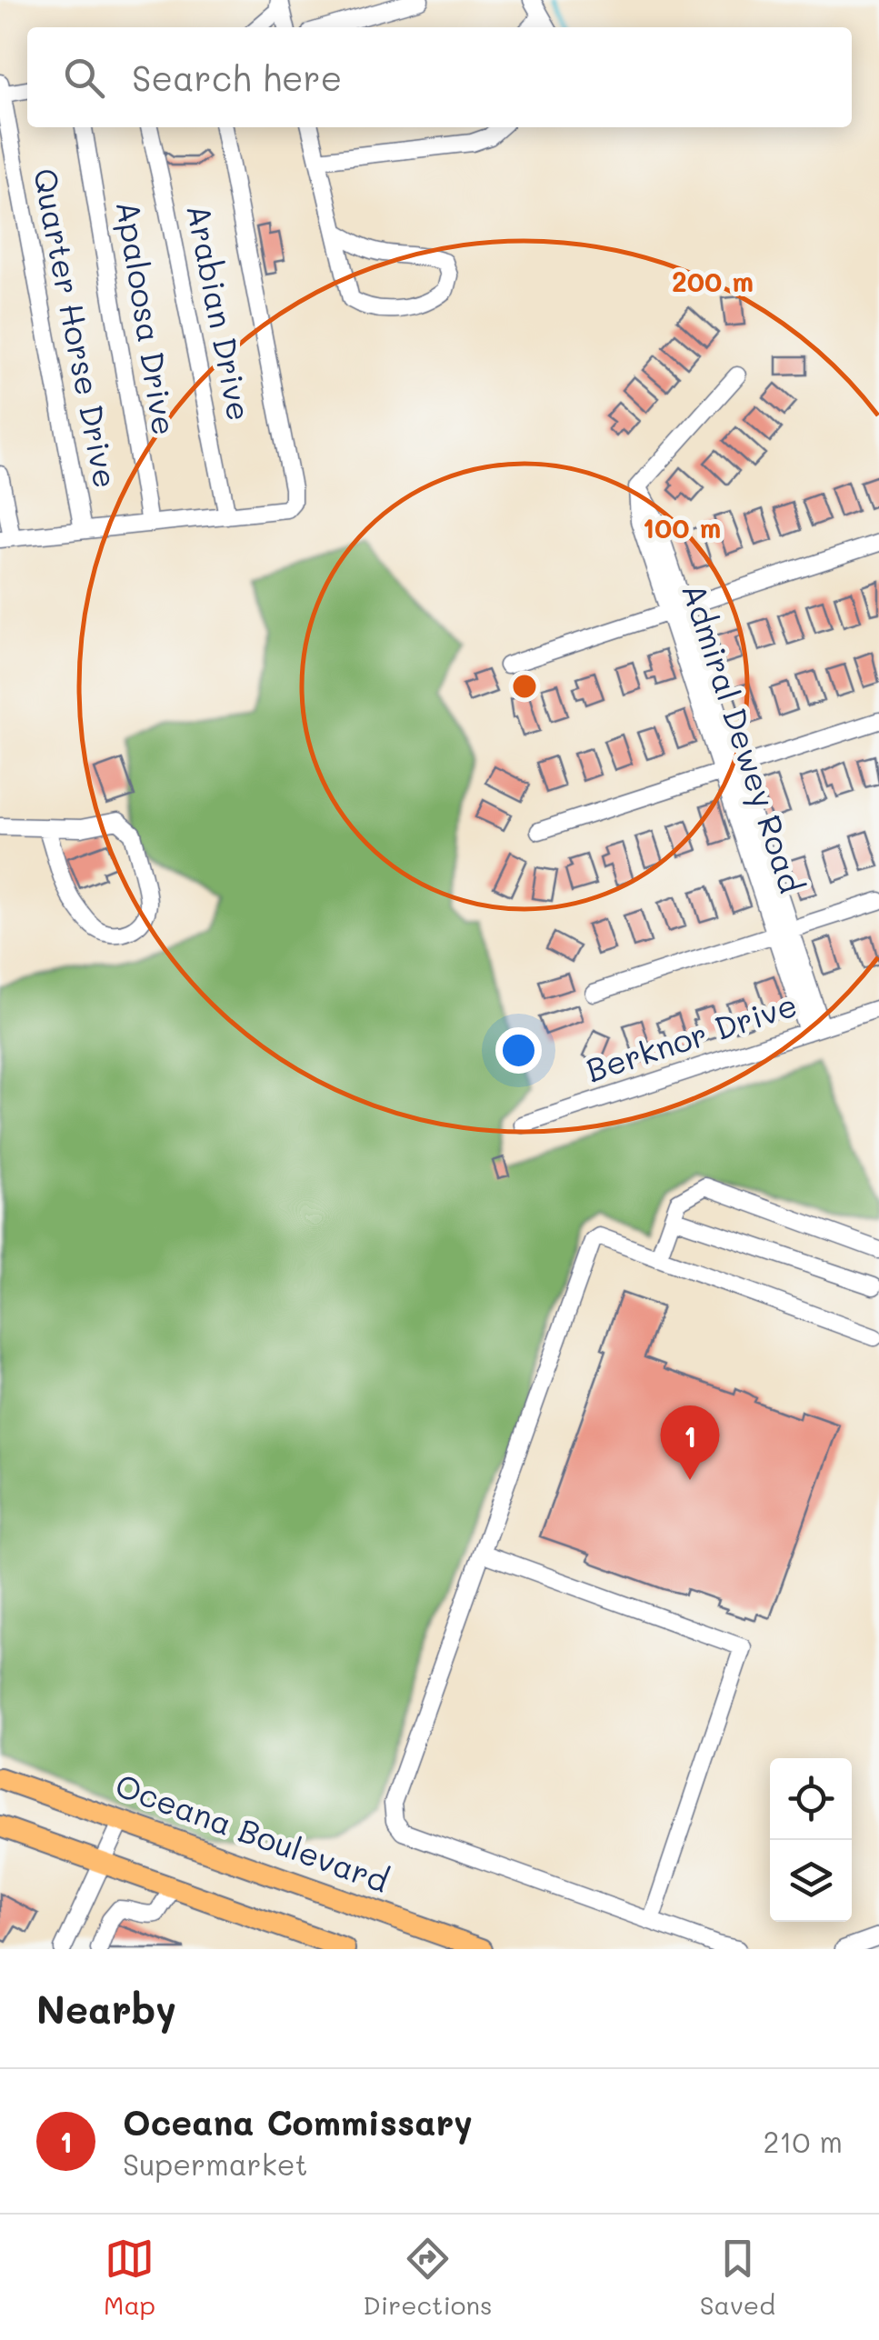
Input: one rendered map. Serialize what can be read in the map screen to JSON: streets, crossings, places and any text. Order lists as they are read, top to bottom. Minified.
{"streets":{"main road":["Oceana Boulevard"],"street":["Arabian Drive","Apaloosa Drive","Quarter Horse Drive","Admiral Dewey Road","Berknor Drive"]},"crossings":[["Admiral Dewey Road","Berknor Drive"]],"page":{"search":"Search here","pins":"1","heading":"Nearby","list":[{"mark":"1","name":"Oceana Commissary","note":"Supermarket","value":"210 m"}],"nav":["Map","Directions","Saved"]},"rings":["200 m","100 m"]}
